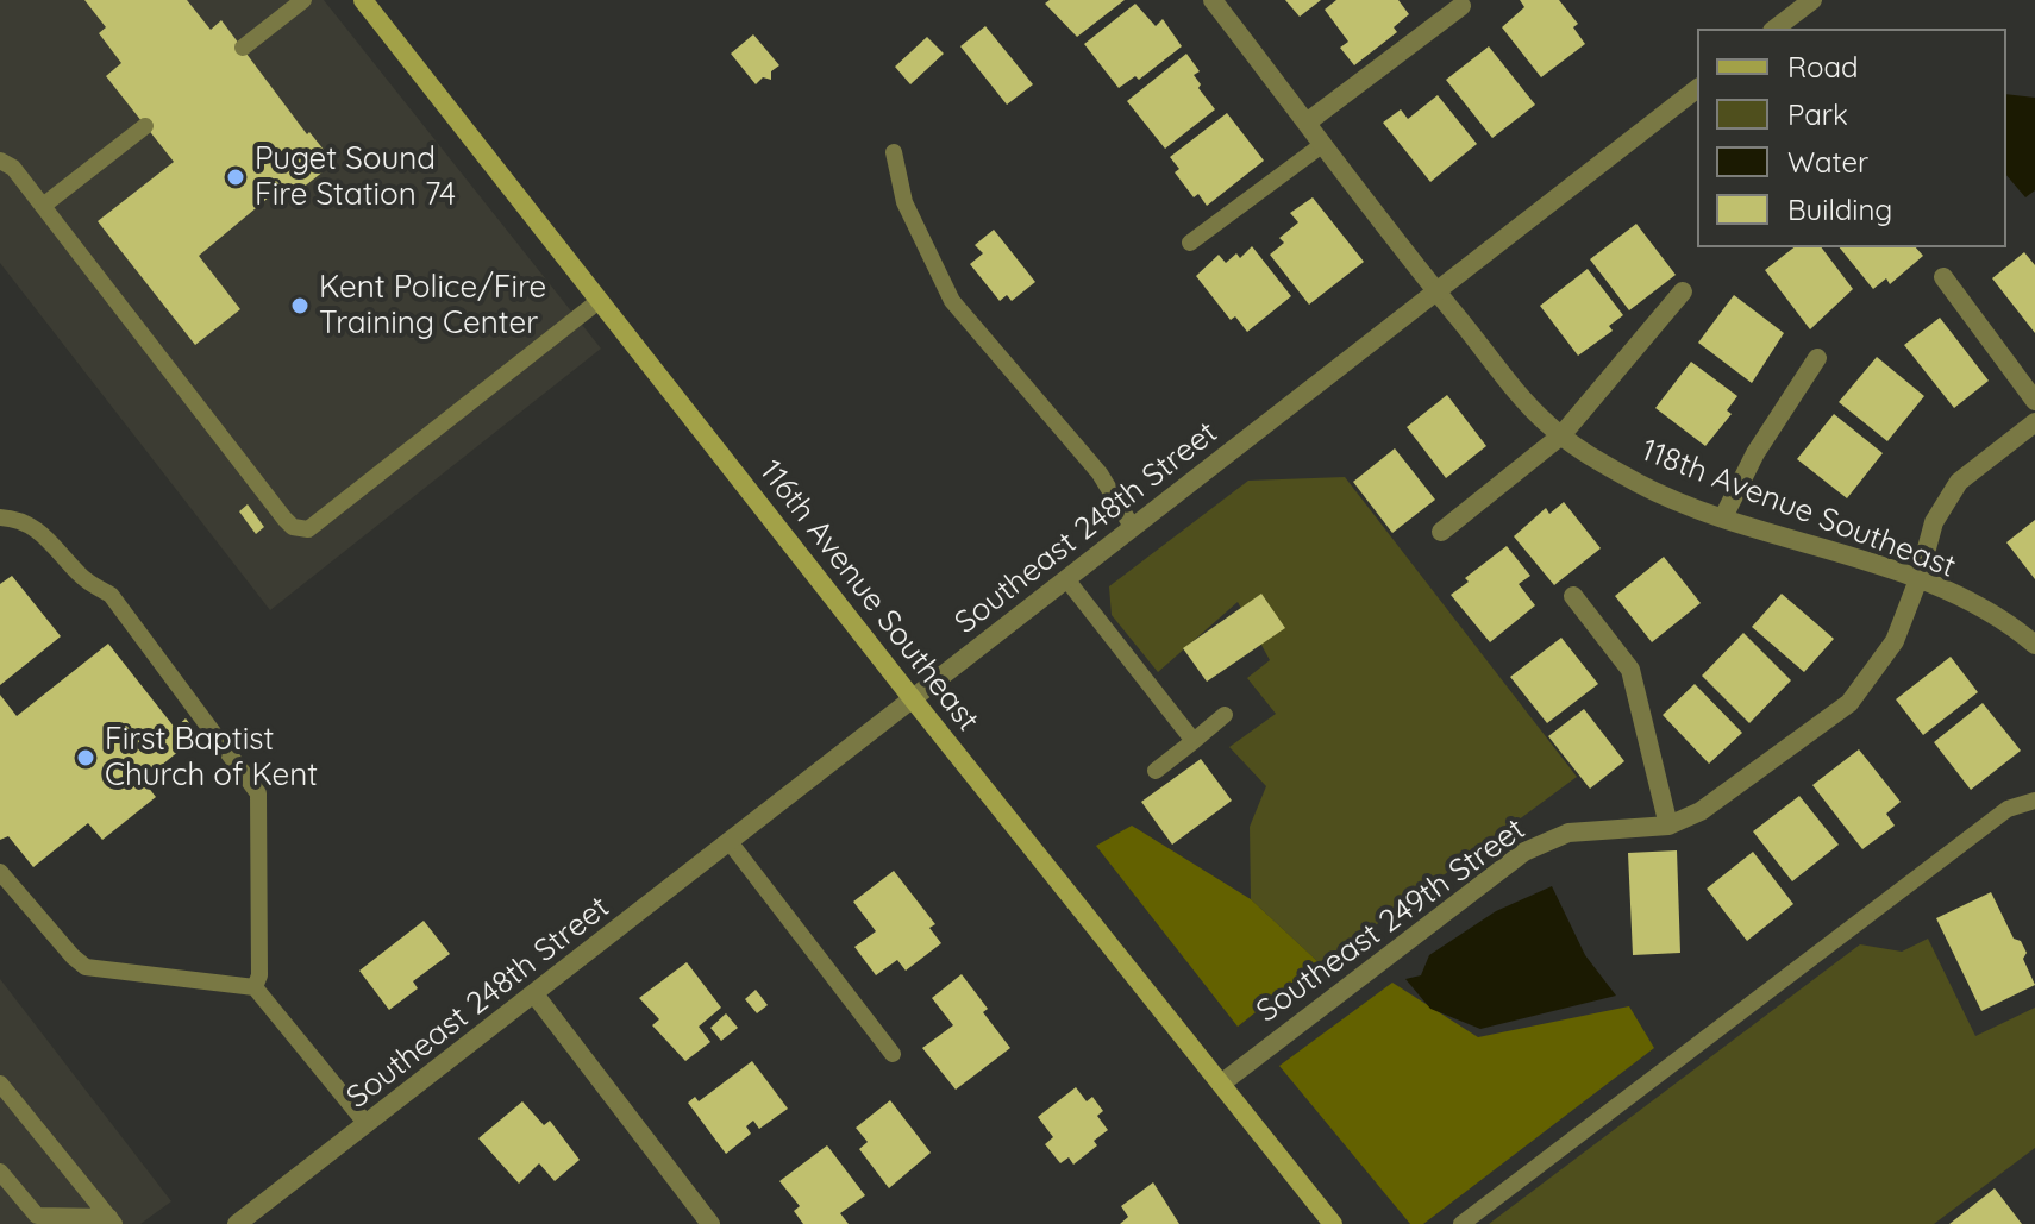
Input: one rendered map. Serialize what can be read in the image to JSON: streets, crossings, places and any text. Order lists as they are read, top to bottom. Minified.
{"streets":{"main road":["116th Avenue Southeast"],"street":["118th Avenue Southeast","Southeast 248th Street","Southeast 249th Street"]},"crossings":[["118th Avenue Southeast","Southeast 248th Street"],["118th Avenue Southeast","Southeast 249th Street"],["Southeast 248th Street","116th Avenue Southeast"],["116th Avenue Southeast","Southeast 249th Street"]],"places":["Puget Sound Fire Station 74","Kent Police/Fire Training Center","First Baptist Church of Kent"],"legend":["Road","Park","Water","Building"]}
